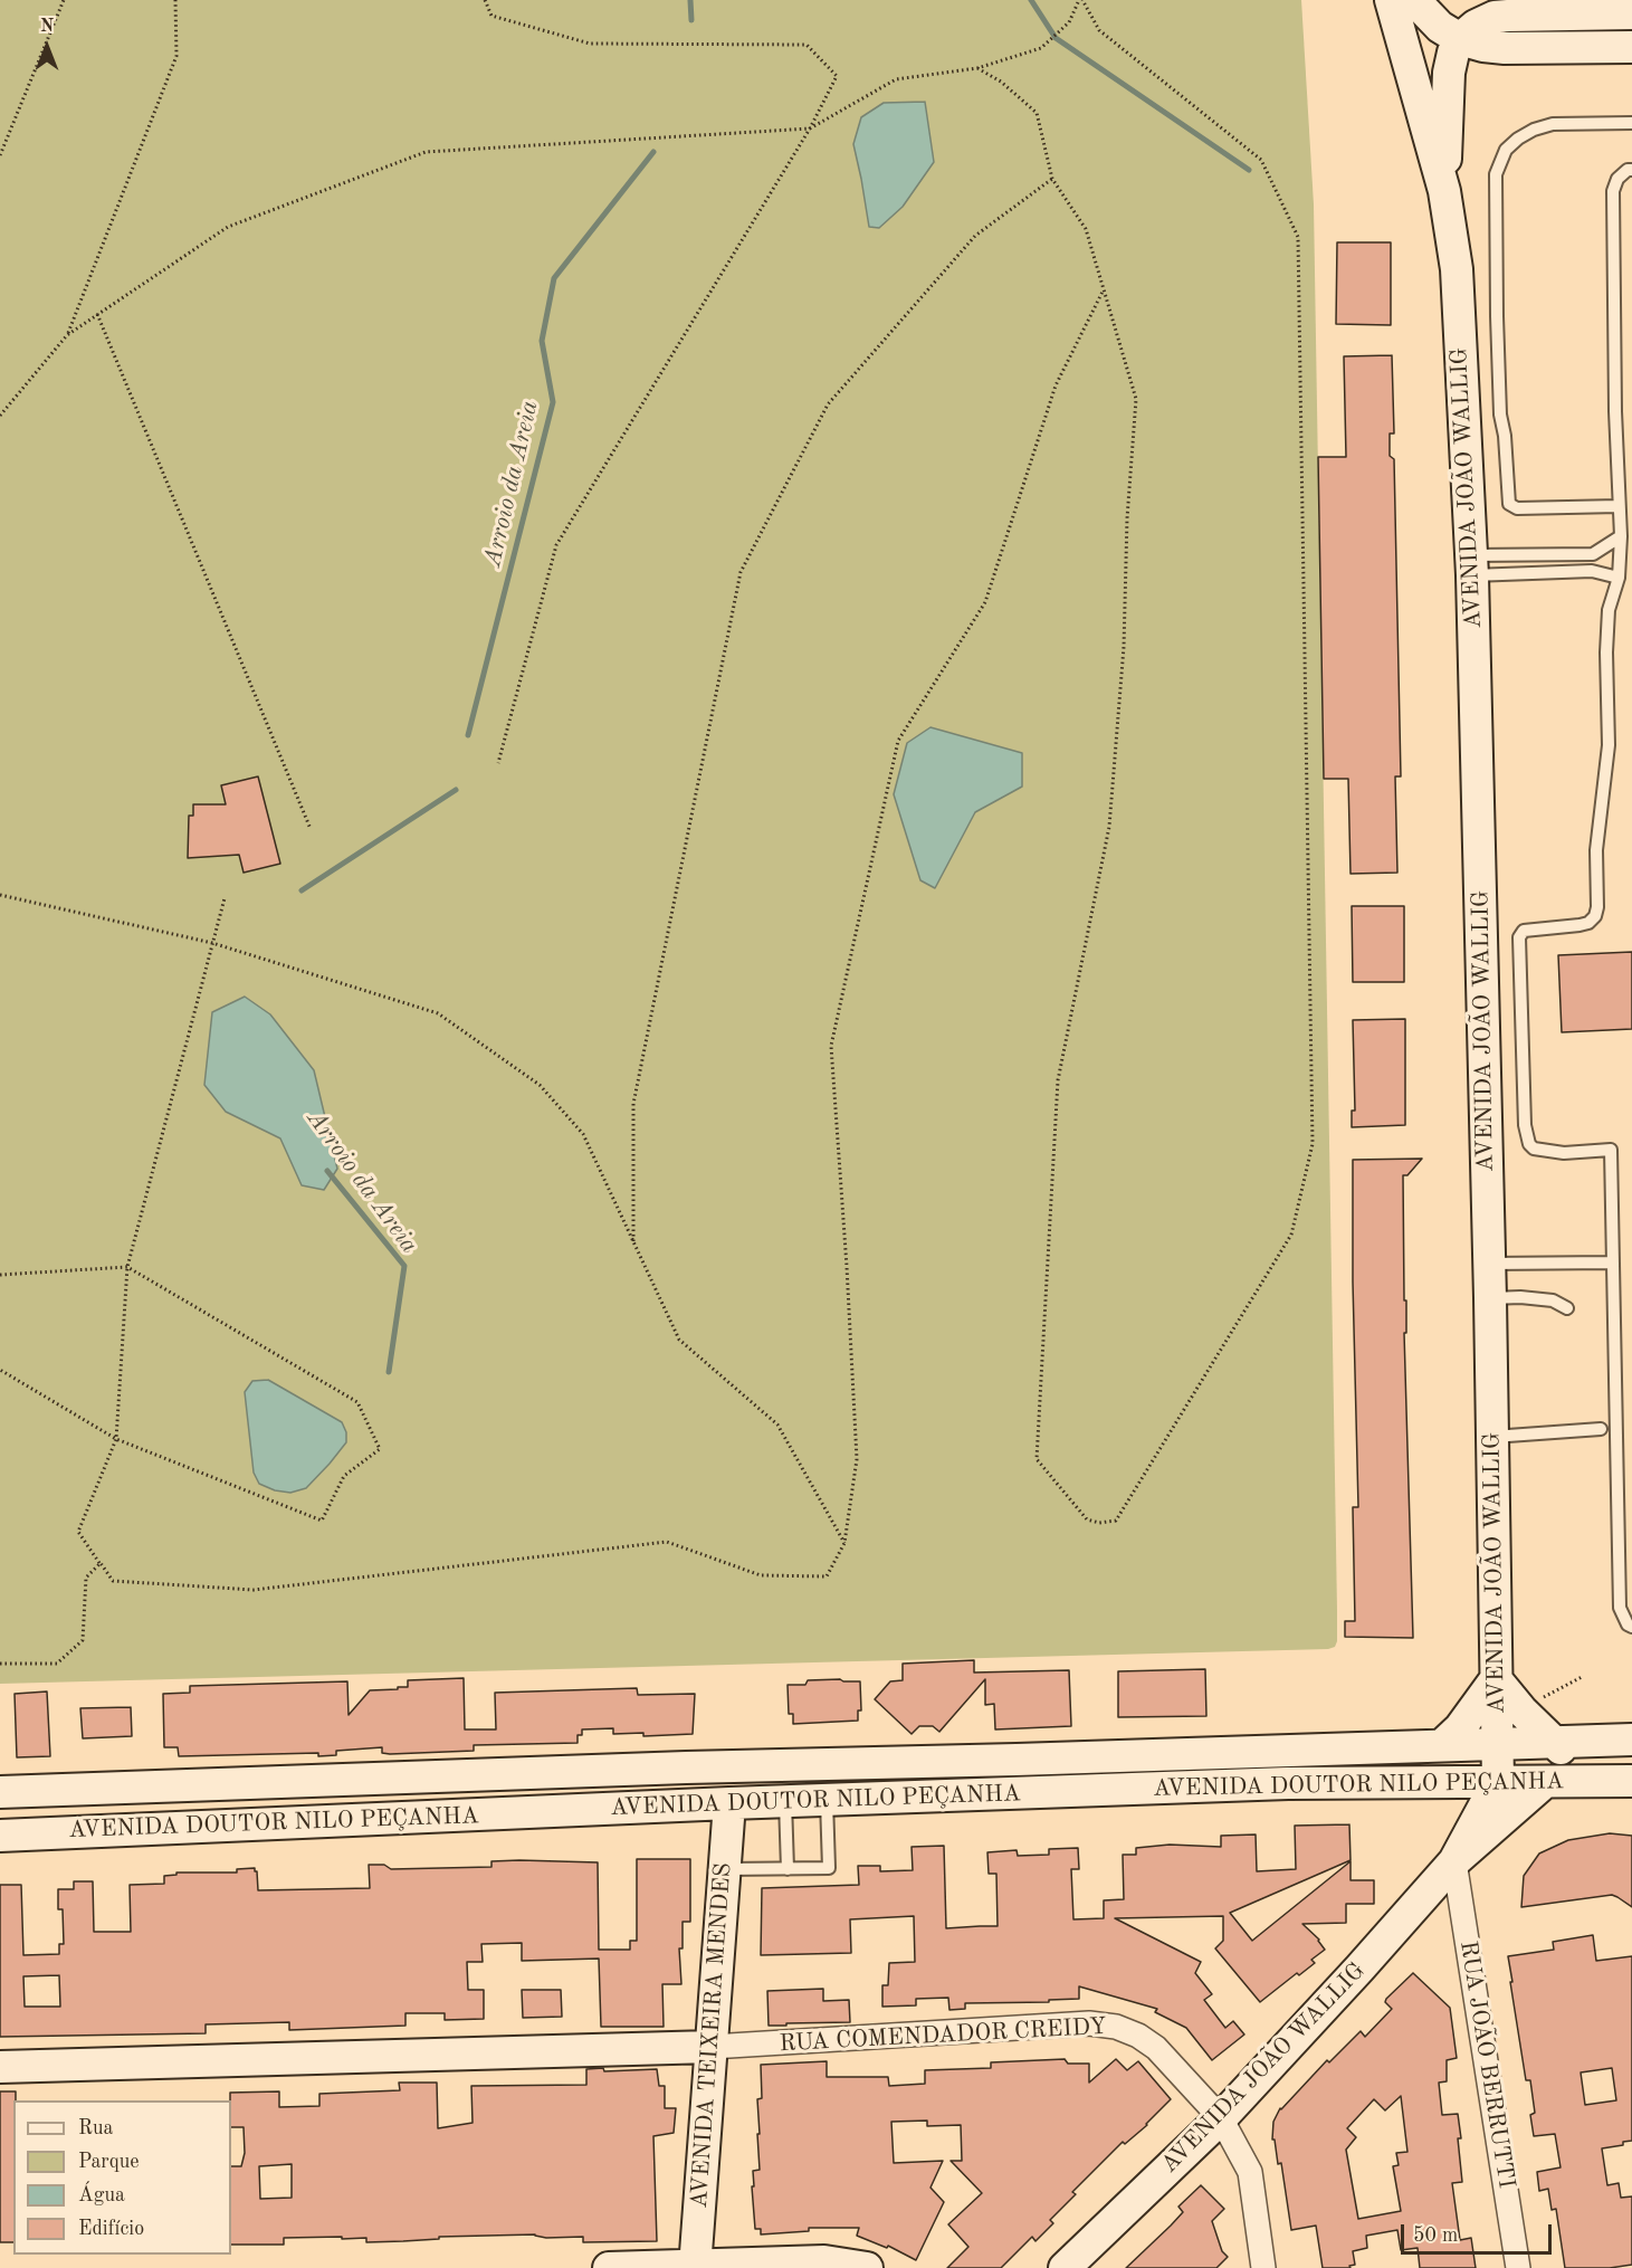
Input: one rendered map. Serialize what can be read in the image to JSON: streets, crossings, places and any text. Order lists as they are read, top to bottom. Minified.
{"streets":{"main road":["AVENIDA JOÃO WALLIG","AVENIDA DOUTOR NILO PEÇANHA","AVENIDA TEIXEIRA MENDES"],"street":["RUA COMENDADOR CREIDY","RUA JOÃO BERRUTTI"]},"crossings":[["AVENIDA JOÃO WALLIG","AVENIDA DOUTOR NILO PEÇANHA"],["AVENIDA JOÃO WALLIG","RUA COMENDADOR CREIDY"],["AVENIDA JOÃO WALLIG","RUA JOÃO BERRUTTI"],["AVENIDA DOUTOR NILO PEÇANHA","AVENIDA TEIXEIRA MENDES"],["AVENIDA TEIXEIRA MENDES","RUA COMENDADOR CREIDY"]],"water":["Arroio da Areia"],"legend":["Rua","Parque","Água","Edifício"],"scale_bar":"50 m","north":"top"}
